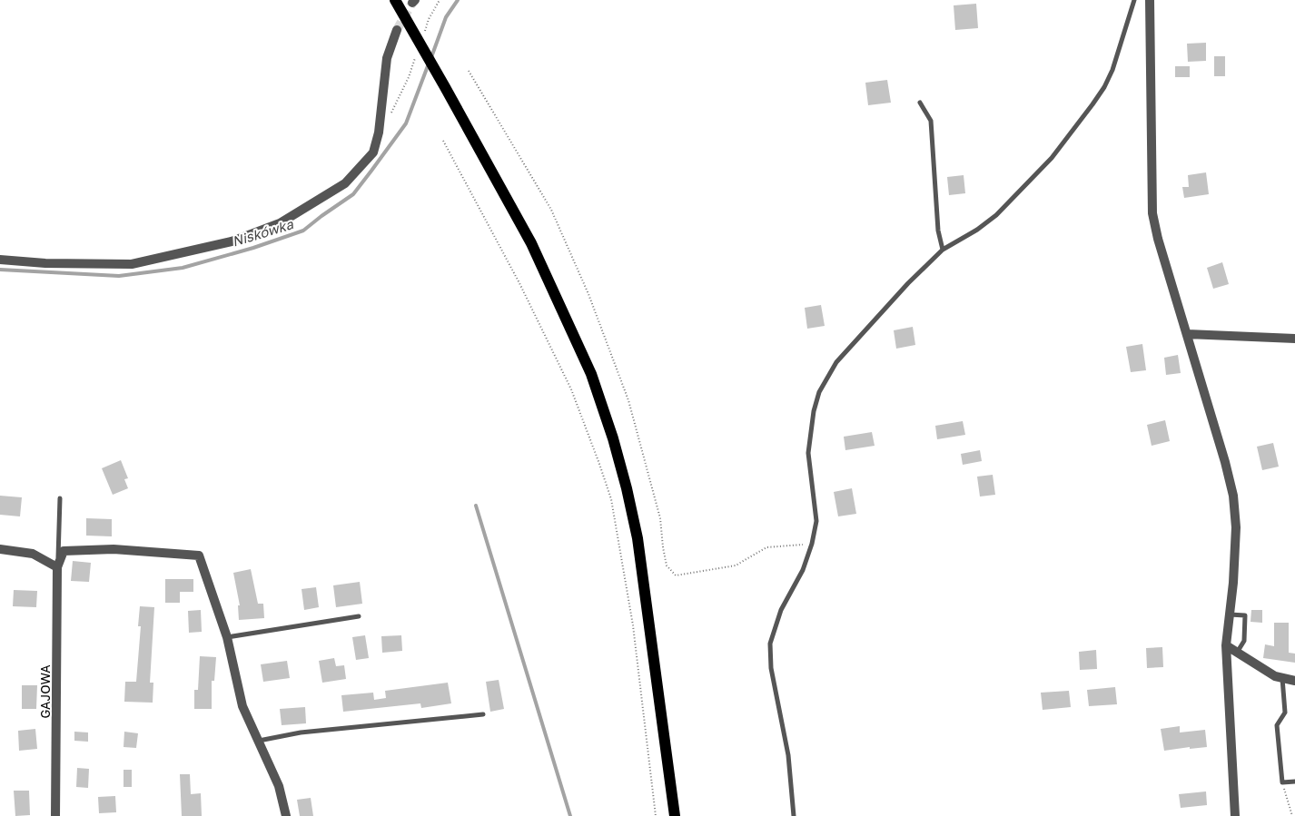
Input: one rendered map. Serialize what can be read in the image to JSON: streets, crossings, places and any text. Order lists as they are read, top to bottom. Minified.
{"streets":{"street":["GAJOWA"]},"water":["Niskówka"]}
